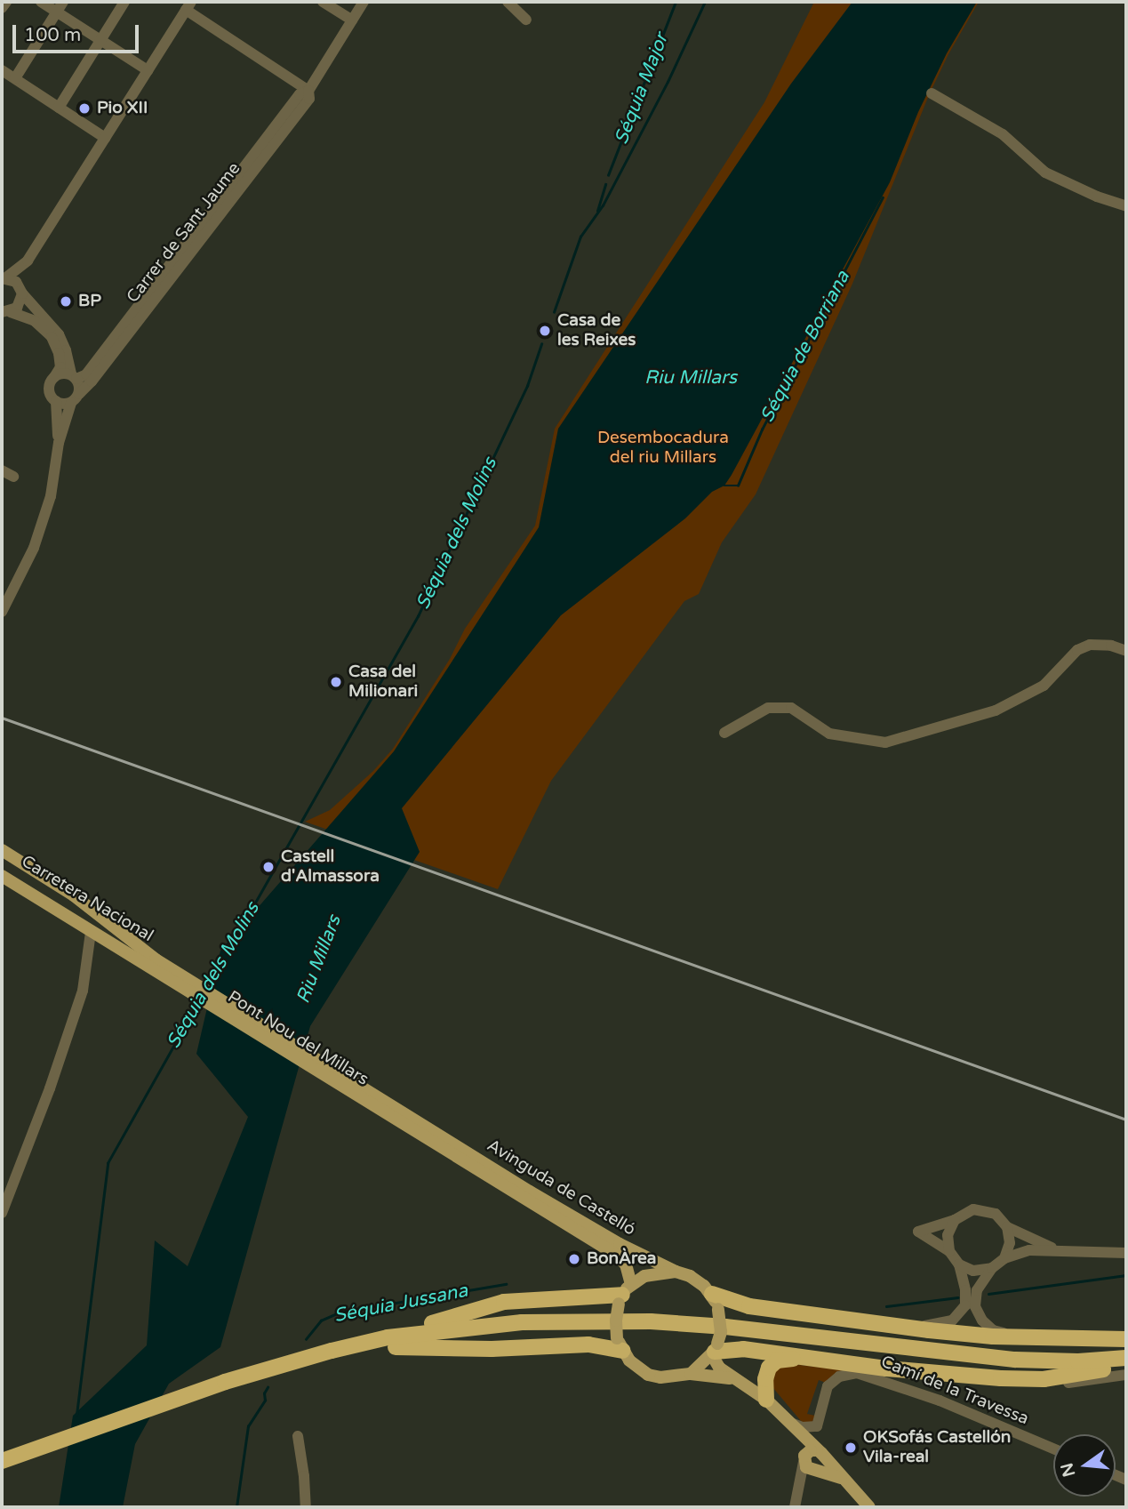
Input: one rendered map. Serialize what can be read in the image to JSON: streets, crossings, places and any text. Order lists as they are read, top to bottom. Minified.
{"streets":{"main road":["Carretera Nacional","Pont Nou del Millars","Avinguda de Castelló"],"street":["Carrer de Sant Jaume","Camí de la Travessa"]},"crossings":[["Carretera Nacional","Pont Nou del Millars"],["Pont Nou del Millars","Avinguda de Castelló"]],"water":["Séquia Major","Séquia de Borriana","Riu Millars","Séquia dels Molins","Séquia Jussana"],"parks":["Desembocadura del riu Millars"],"places":["Pio XII","BP","Casa de les Reixes","Casa del Milionari","Castell d'Almassora","BonÀrea","OKSofás Castellón Vila-real"],"scale_bar":"100 m","north":"left"}
